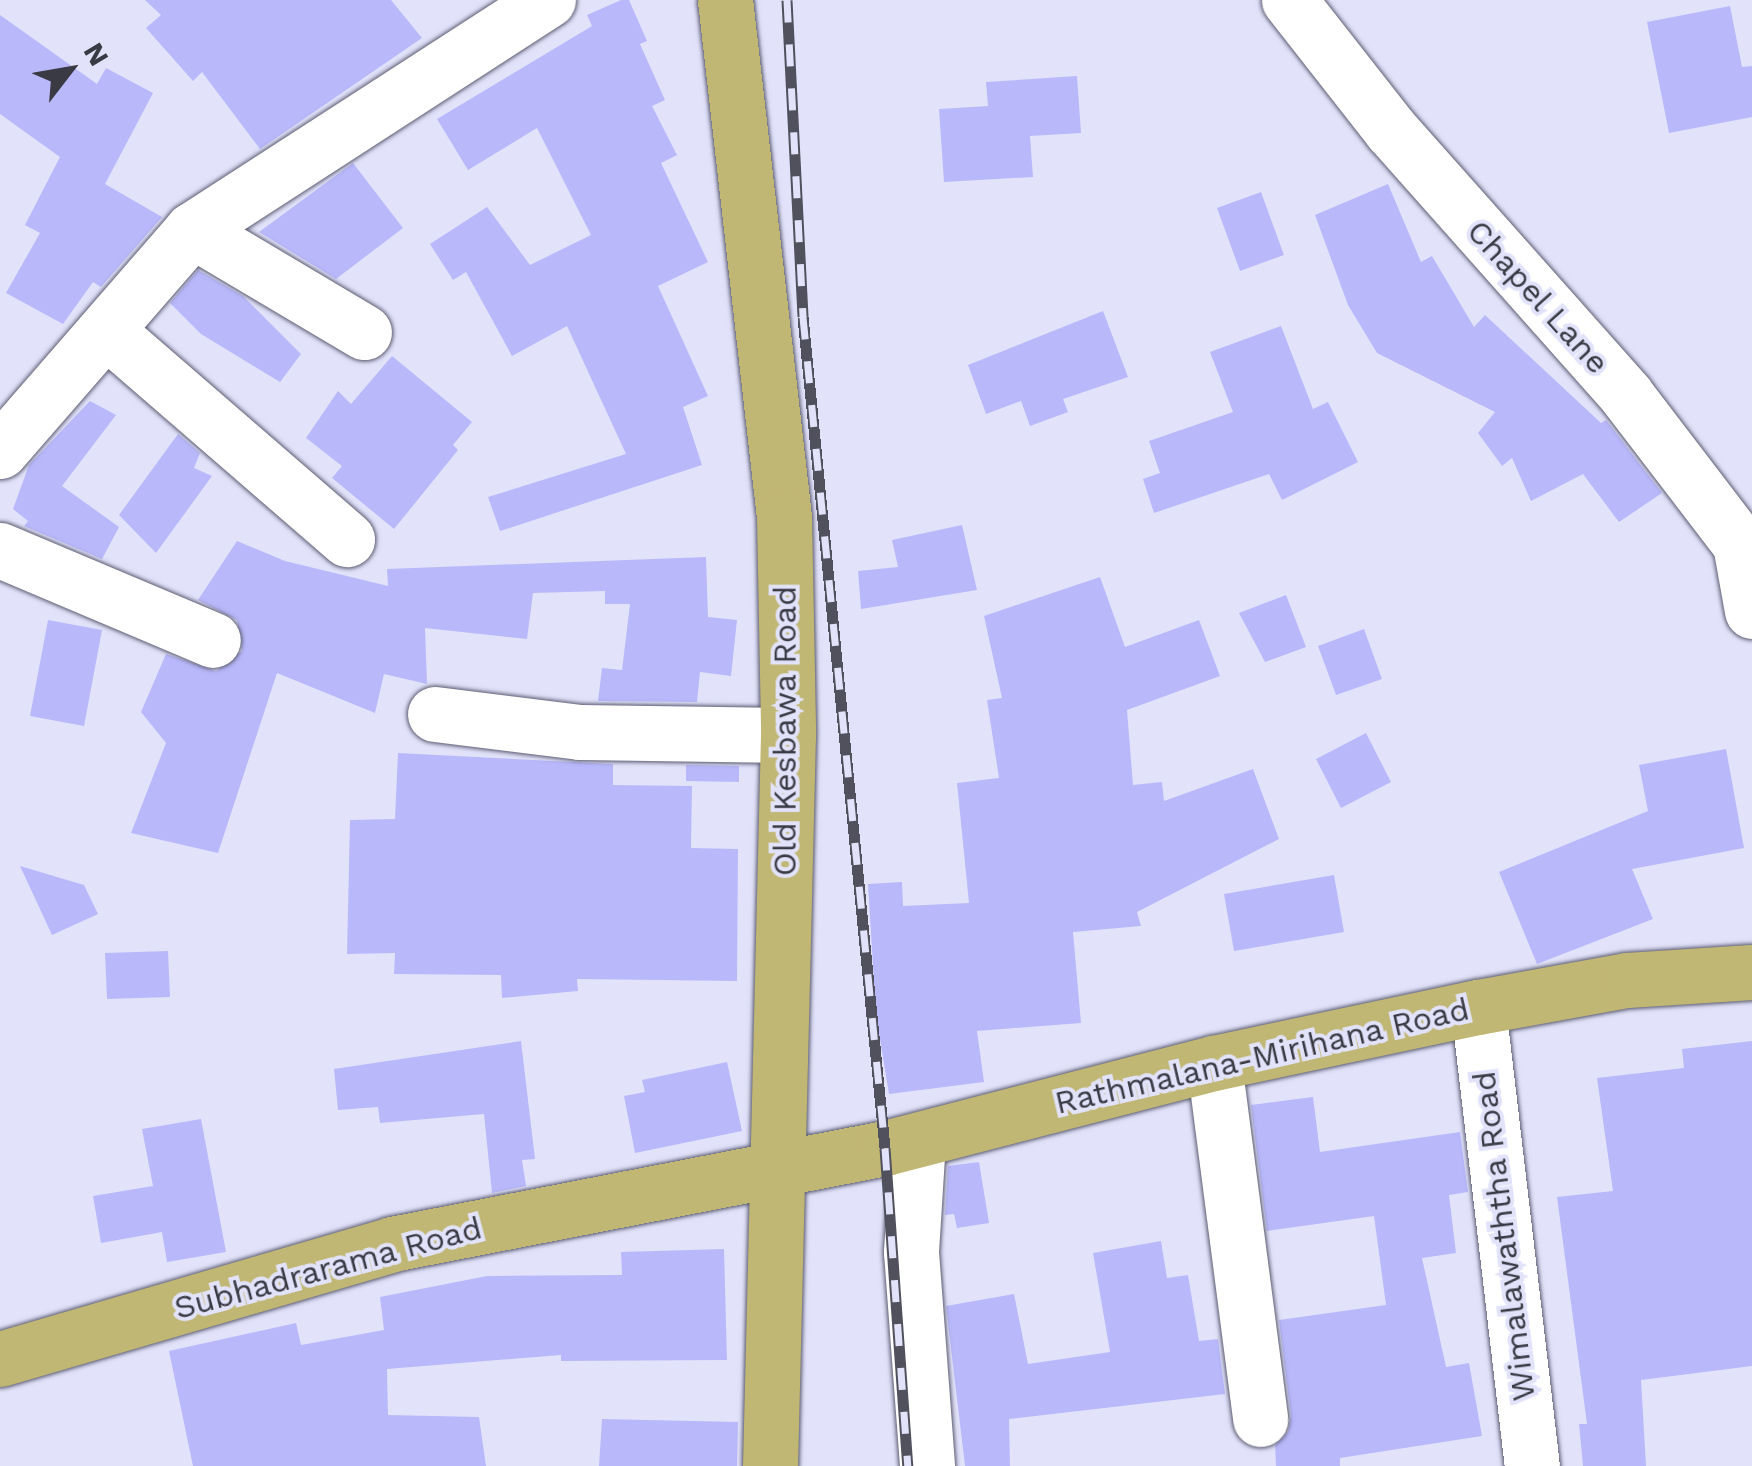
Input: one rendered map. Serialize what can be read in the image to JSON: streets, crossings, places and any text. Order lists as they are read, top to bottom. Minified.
{"streets":{"main road":["Old Kesbawa Road","Rathmalana-Mirihana Road","Subhadrarama Road"],"street":["Chapel Lane","Wimalawaththa Road"]},"crossings":[["Old Kesbawa Road","Rathmalana-Mirihana Road"],["Old Kesbawa Road","Subhadrarama Road"],["Rathmalana-Mirihana Road","Wimalawaththa Road"],["Rathmalana-Mirihana Road","Subhadrarama Road"]],"north":"top right"}
